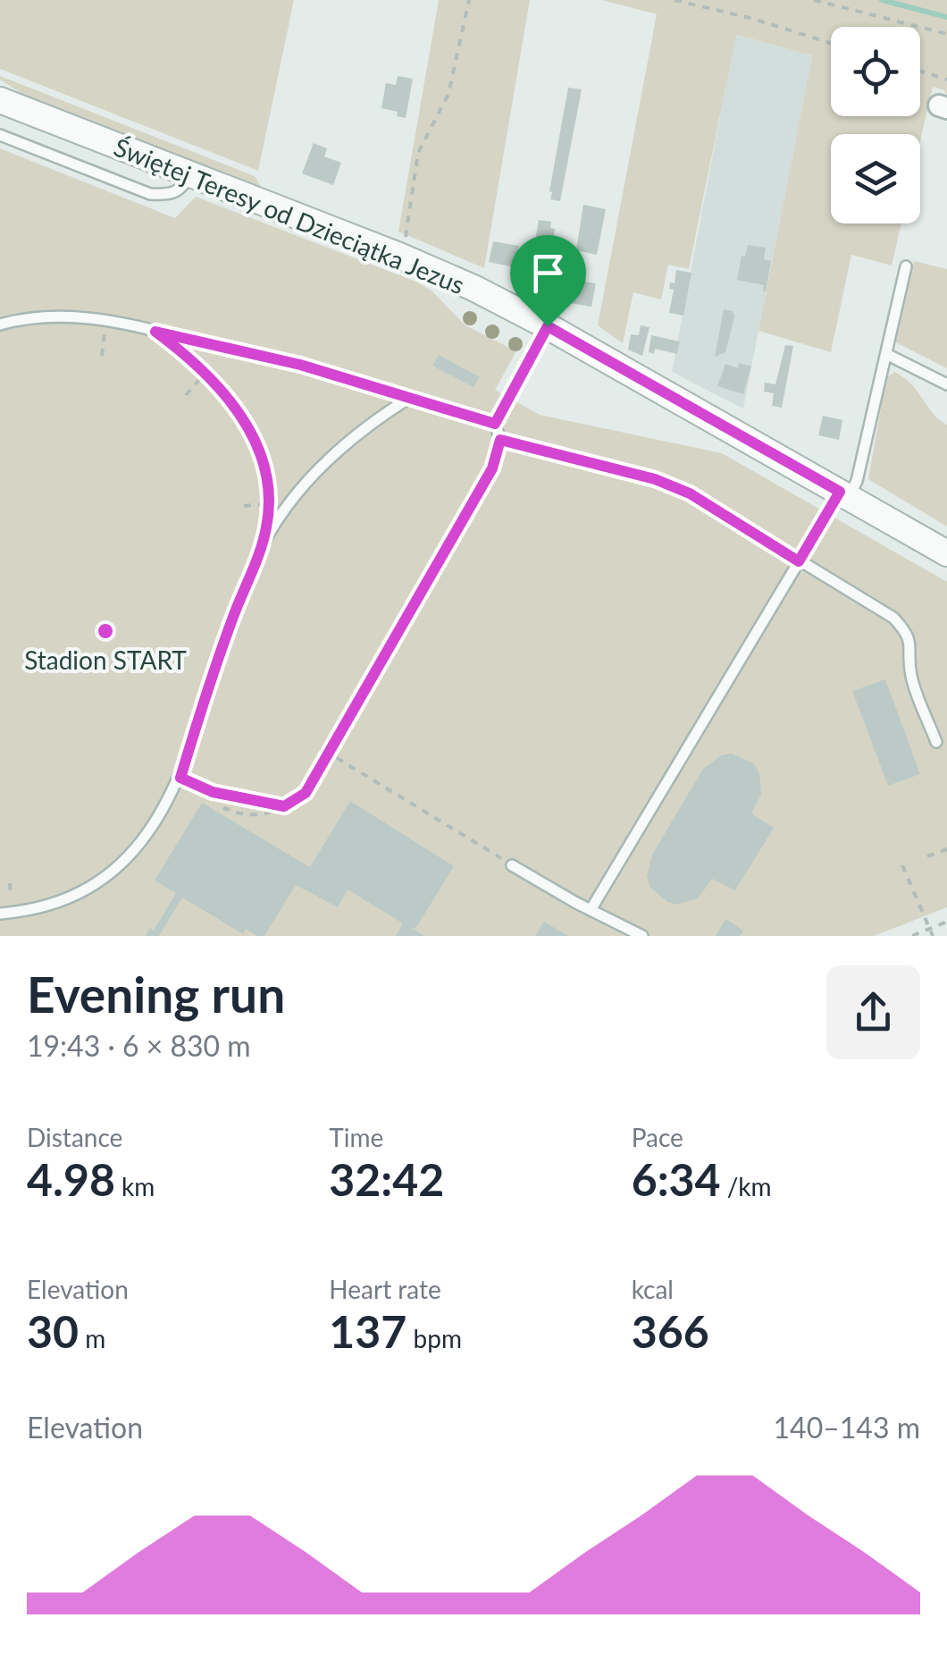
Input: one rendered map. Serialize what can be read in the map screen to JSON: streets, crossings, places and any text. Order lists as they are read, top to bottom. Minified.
{"streets":{"street":["Świętej Teresy od Dzieciątka Jezus"]},"places":["Stadion START"],"page":{"heading":["Evening run","19:43 · 6 × 830 m"],"stats":[["Distance","4.98 km"],["Time","32:42"],["Pace","6:34 /km"],["Elevation","30 m"],["Heart rate","137 bpm"],["kcal","366"]],"chart":["Elevation","140–143 m"]}}
